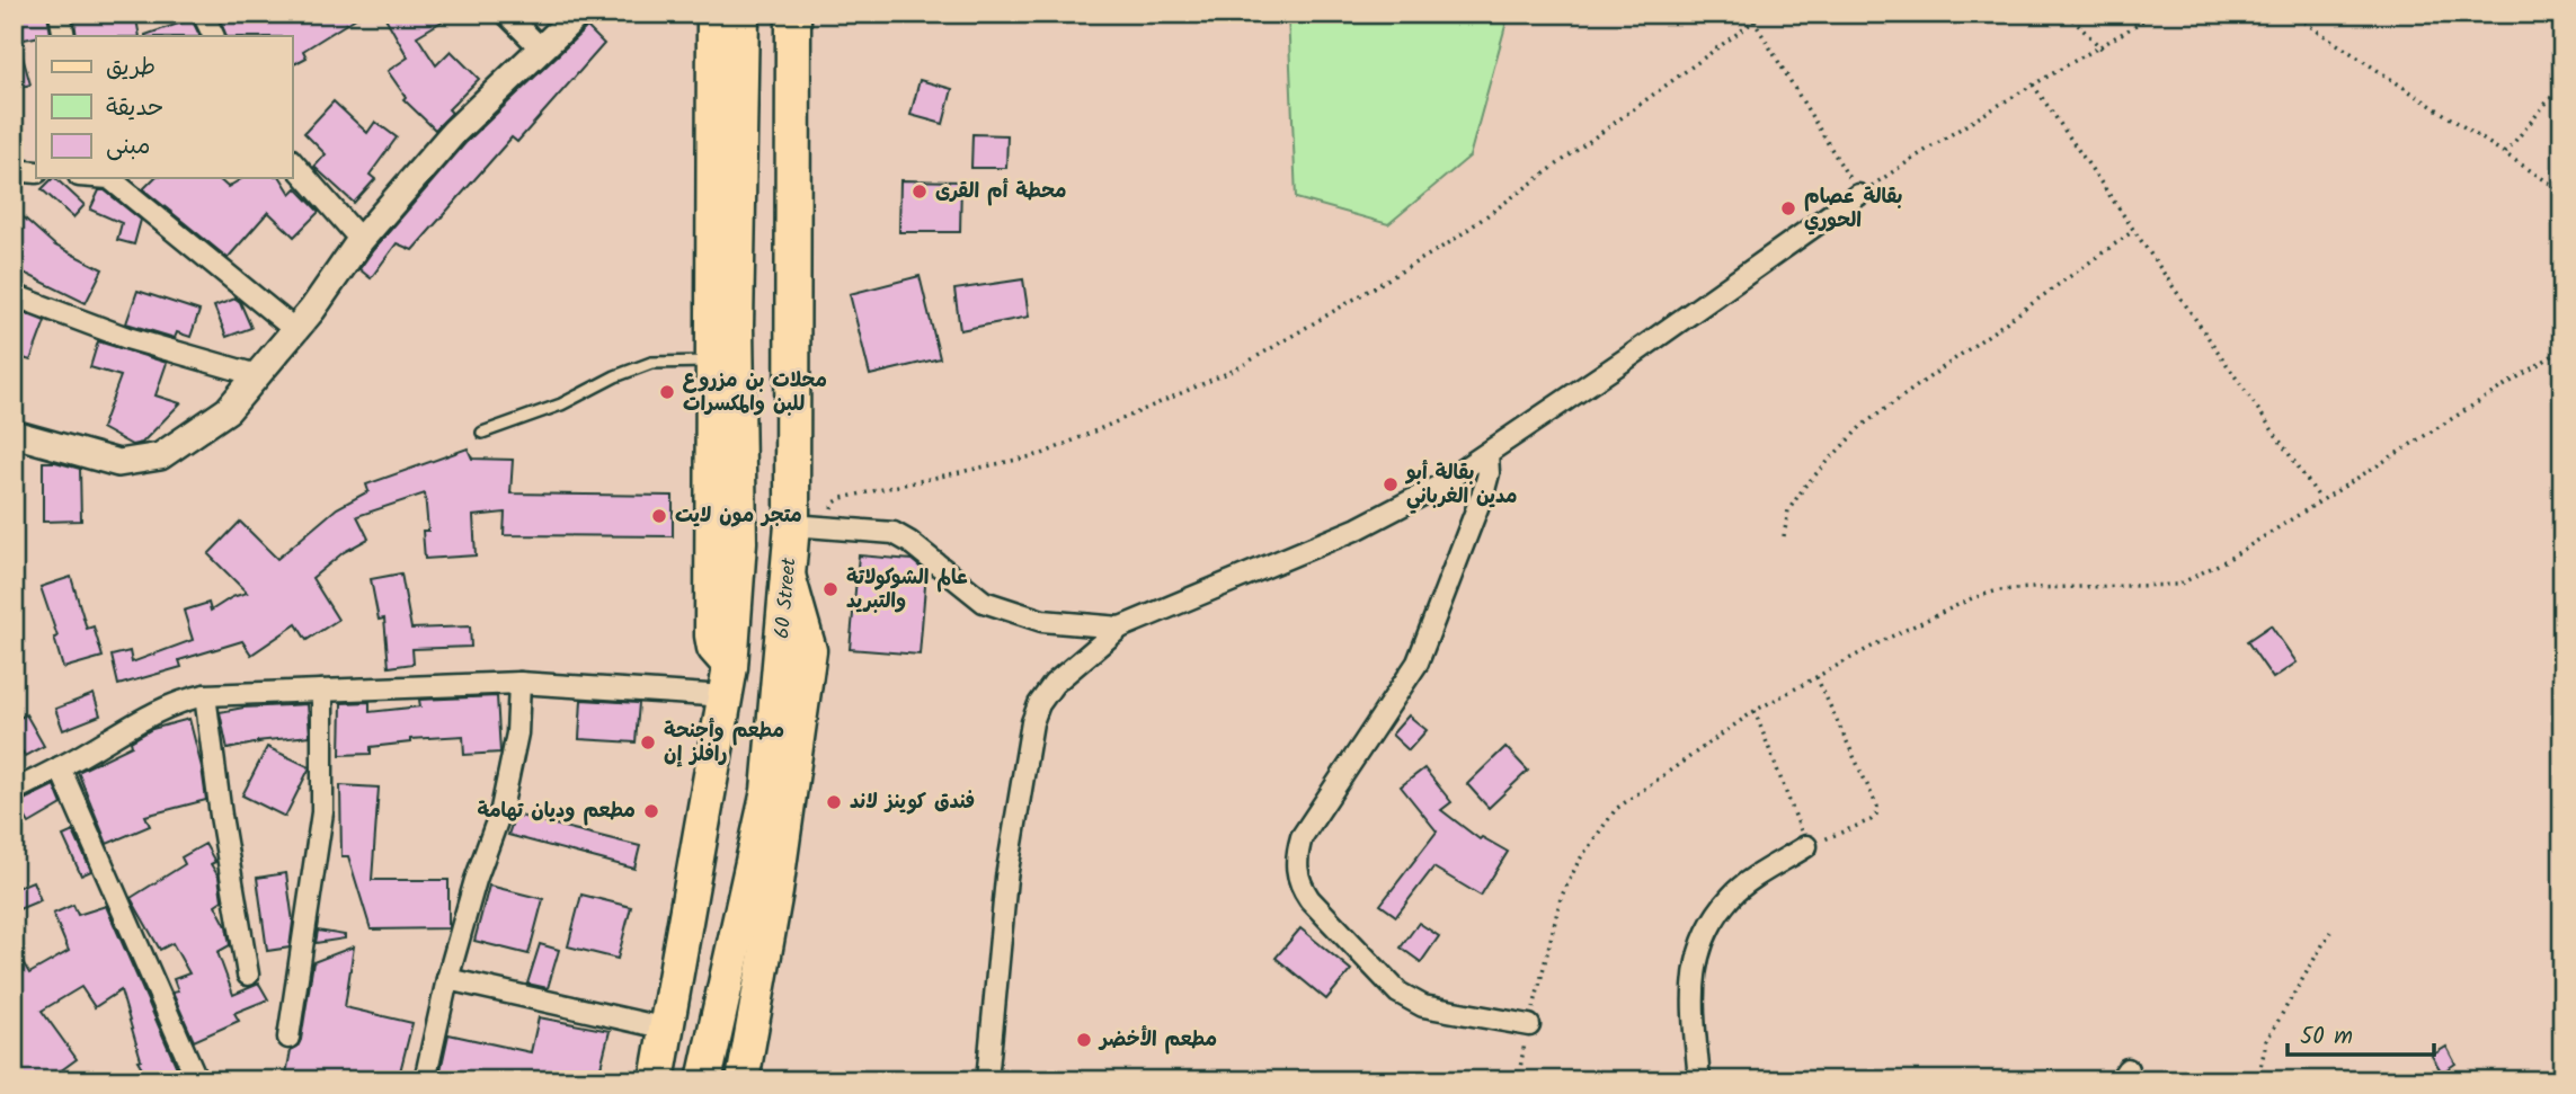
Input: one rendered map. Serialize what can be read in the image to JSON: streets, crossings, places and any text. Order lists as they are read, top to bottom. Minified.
{"streets":{"highway":["60 Street"]},"places":["محطة أم القرى","بقالة عصام الحوري","محلات بن مزروع للبن والمكسرات","بقالة أبو مدين الغرباني","متجر مون لايت","عالم الشوكولاتة والتبريد","مطعم وأجنحة رافلز إن","فندق كوينز لاند","مطعم وديان تهامة","مطعم الأخضر"],"legend":["طريق","حديقة","مبنى"],"scale_bar":"50 m"}
